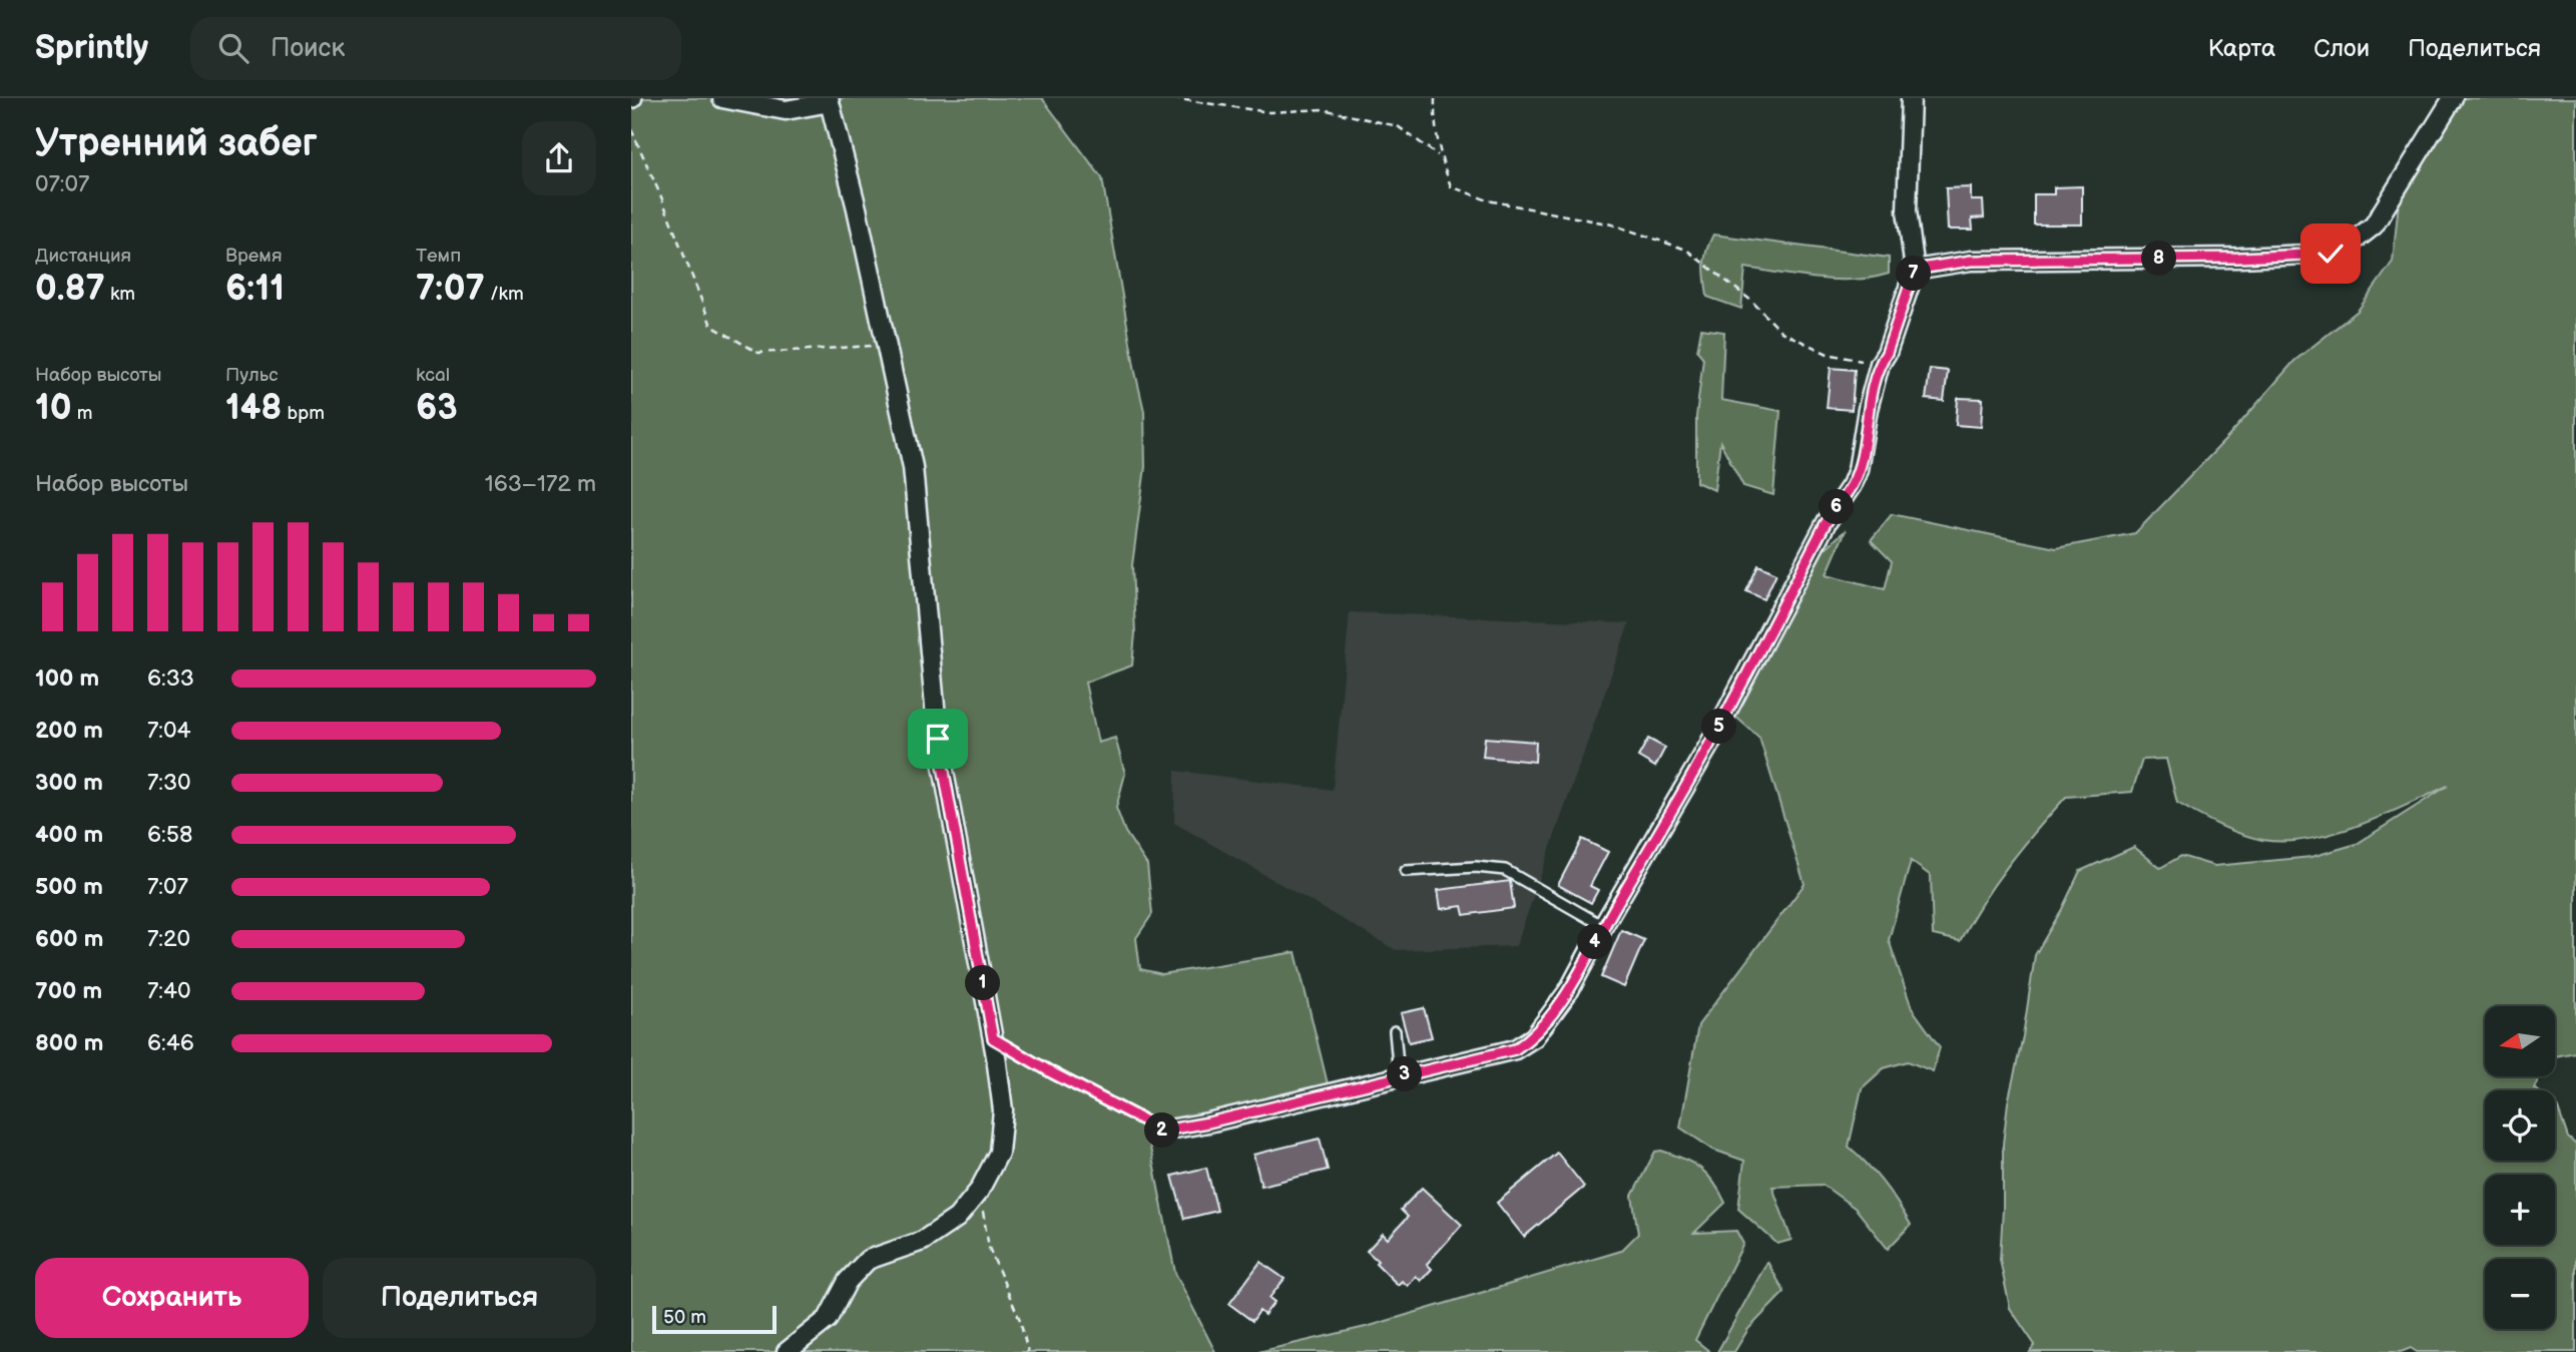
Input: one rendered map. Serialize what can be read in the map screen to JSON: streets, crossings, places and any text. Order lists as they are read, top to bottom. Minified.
{"scale_bar":"50 m","north":"left","page":{"header":"Sprintly","search":"Поиск","nav":["Карта","Слои","Поделиться"],"heading":["Утренний забег","07:07"],"stats":[["Дистанция","0.87 km"],["Время","6:11"],["Темп","7:07 /km"],["Набор высоты","10 m"],["Пульс","148 bpm"],["kcal","63"]],"pins":["8","7","6","5","4","1","3","2"],"chart":["Набор высоты","163–172 m"],"list":[{"name":"100 m","note":"6:33"},{"name":"200 m","note":"7:04"},{"name":"300 m","note":"7:30"},{"name":"400 m","note":"6:58"},{"name":"500 m","note":"7:07"},{"name":"600 m","note":"7:20"},{"name":"700 m","note":"7:40"},{"name":"800 m","note":"6:46"}],"map_buttons":["+","−"],"buttons":["Сохранить","Поделиться"],"scale":"50 m"}}
